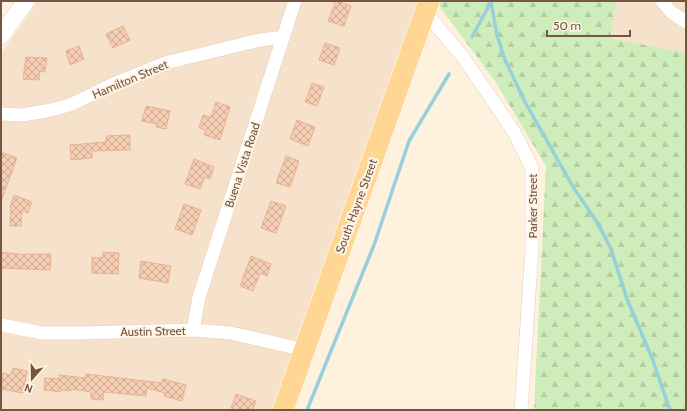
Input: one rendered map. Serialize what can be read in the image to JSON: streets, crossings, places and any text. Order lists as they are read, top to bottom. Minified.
{"streets":{"main road":["South Hayne Street"],"street":["Hamilton Street","Buena Vista Road","Parker Street","Austin Street"]},"crossings":[["Hamilton Street","Buena Vista Road"],["Buena Vista Road","Austin Street"],["South Hayne Street","Parker Street"],["South Hayne Street","Austin Street"]],"scale_bar":"50 m","north":"bottom"}
